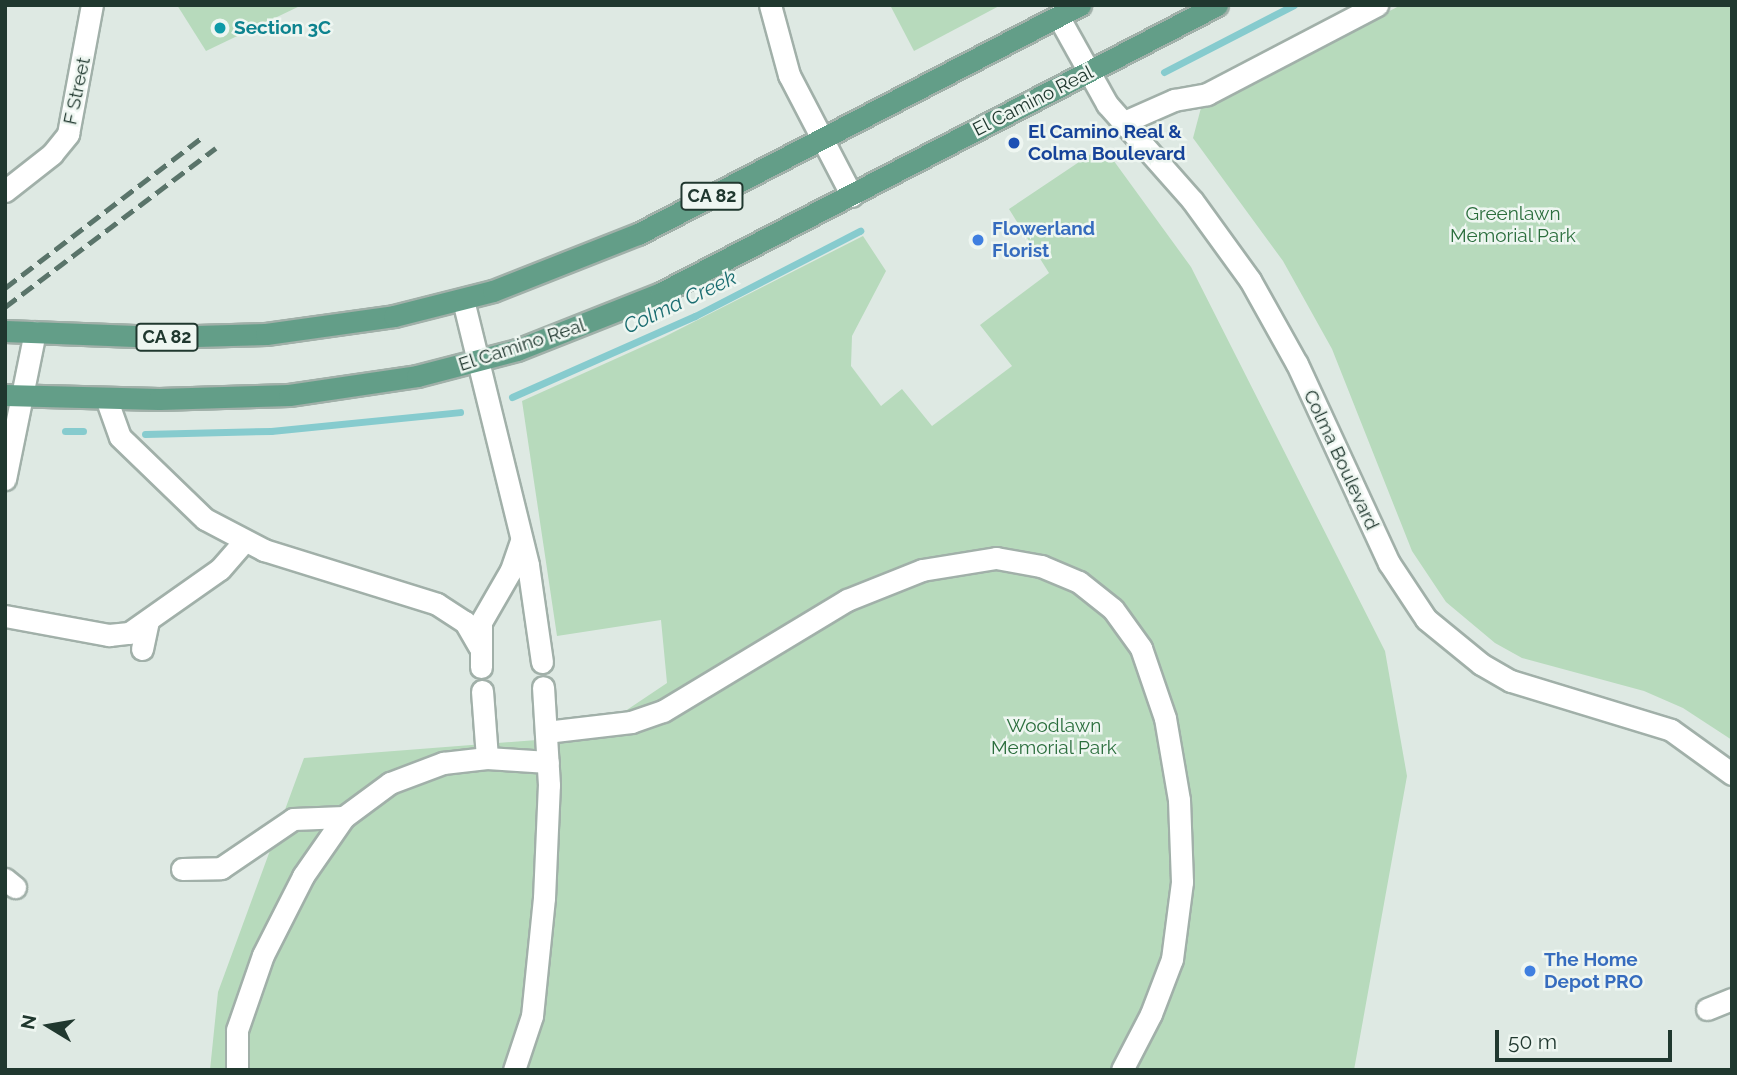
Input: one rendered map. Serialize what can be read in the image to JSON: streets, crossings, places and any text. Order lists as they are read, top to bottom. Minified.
{"streets":{"main road":["El Camino Real","CA 82"],"street":["F Street","Colma Boulevard"]},"crossings":[["El Camino Real","Colma Boulevard"],["CA 82","Colma Boulevard"]],"water":["Colma Creek"],"parks":["Greenlawn Memorial Park","Woodlawn Memorial Park"],"places":["Section 3C","El Camino Real & Colma Boulevard","Flowerland Florist","The Home Depot PRO"],"scale_bar":"50 m","north":"left"}
